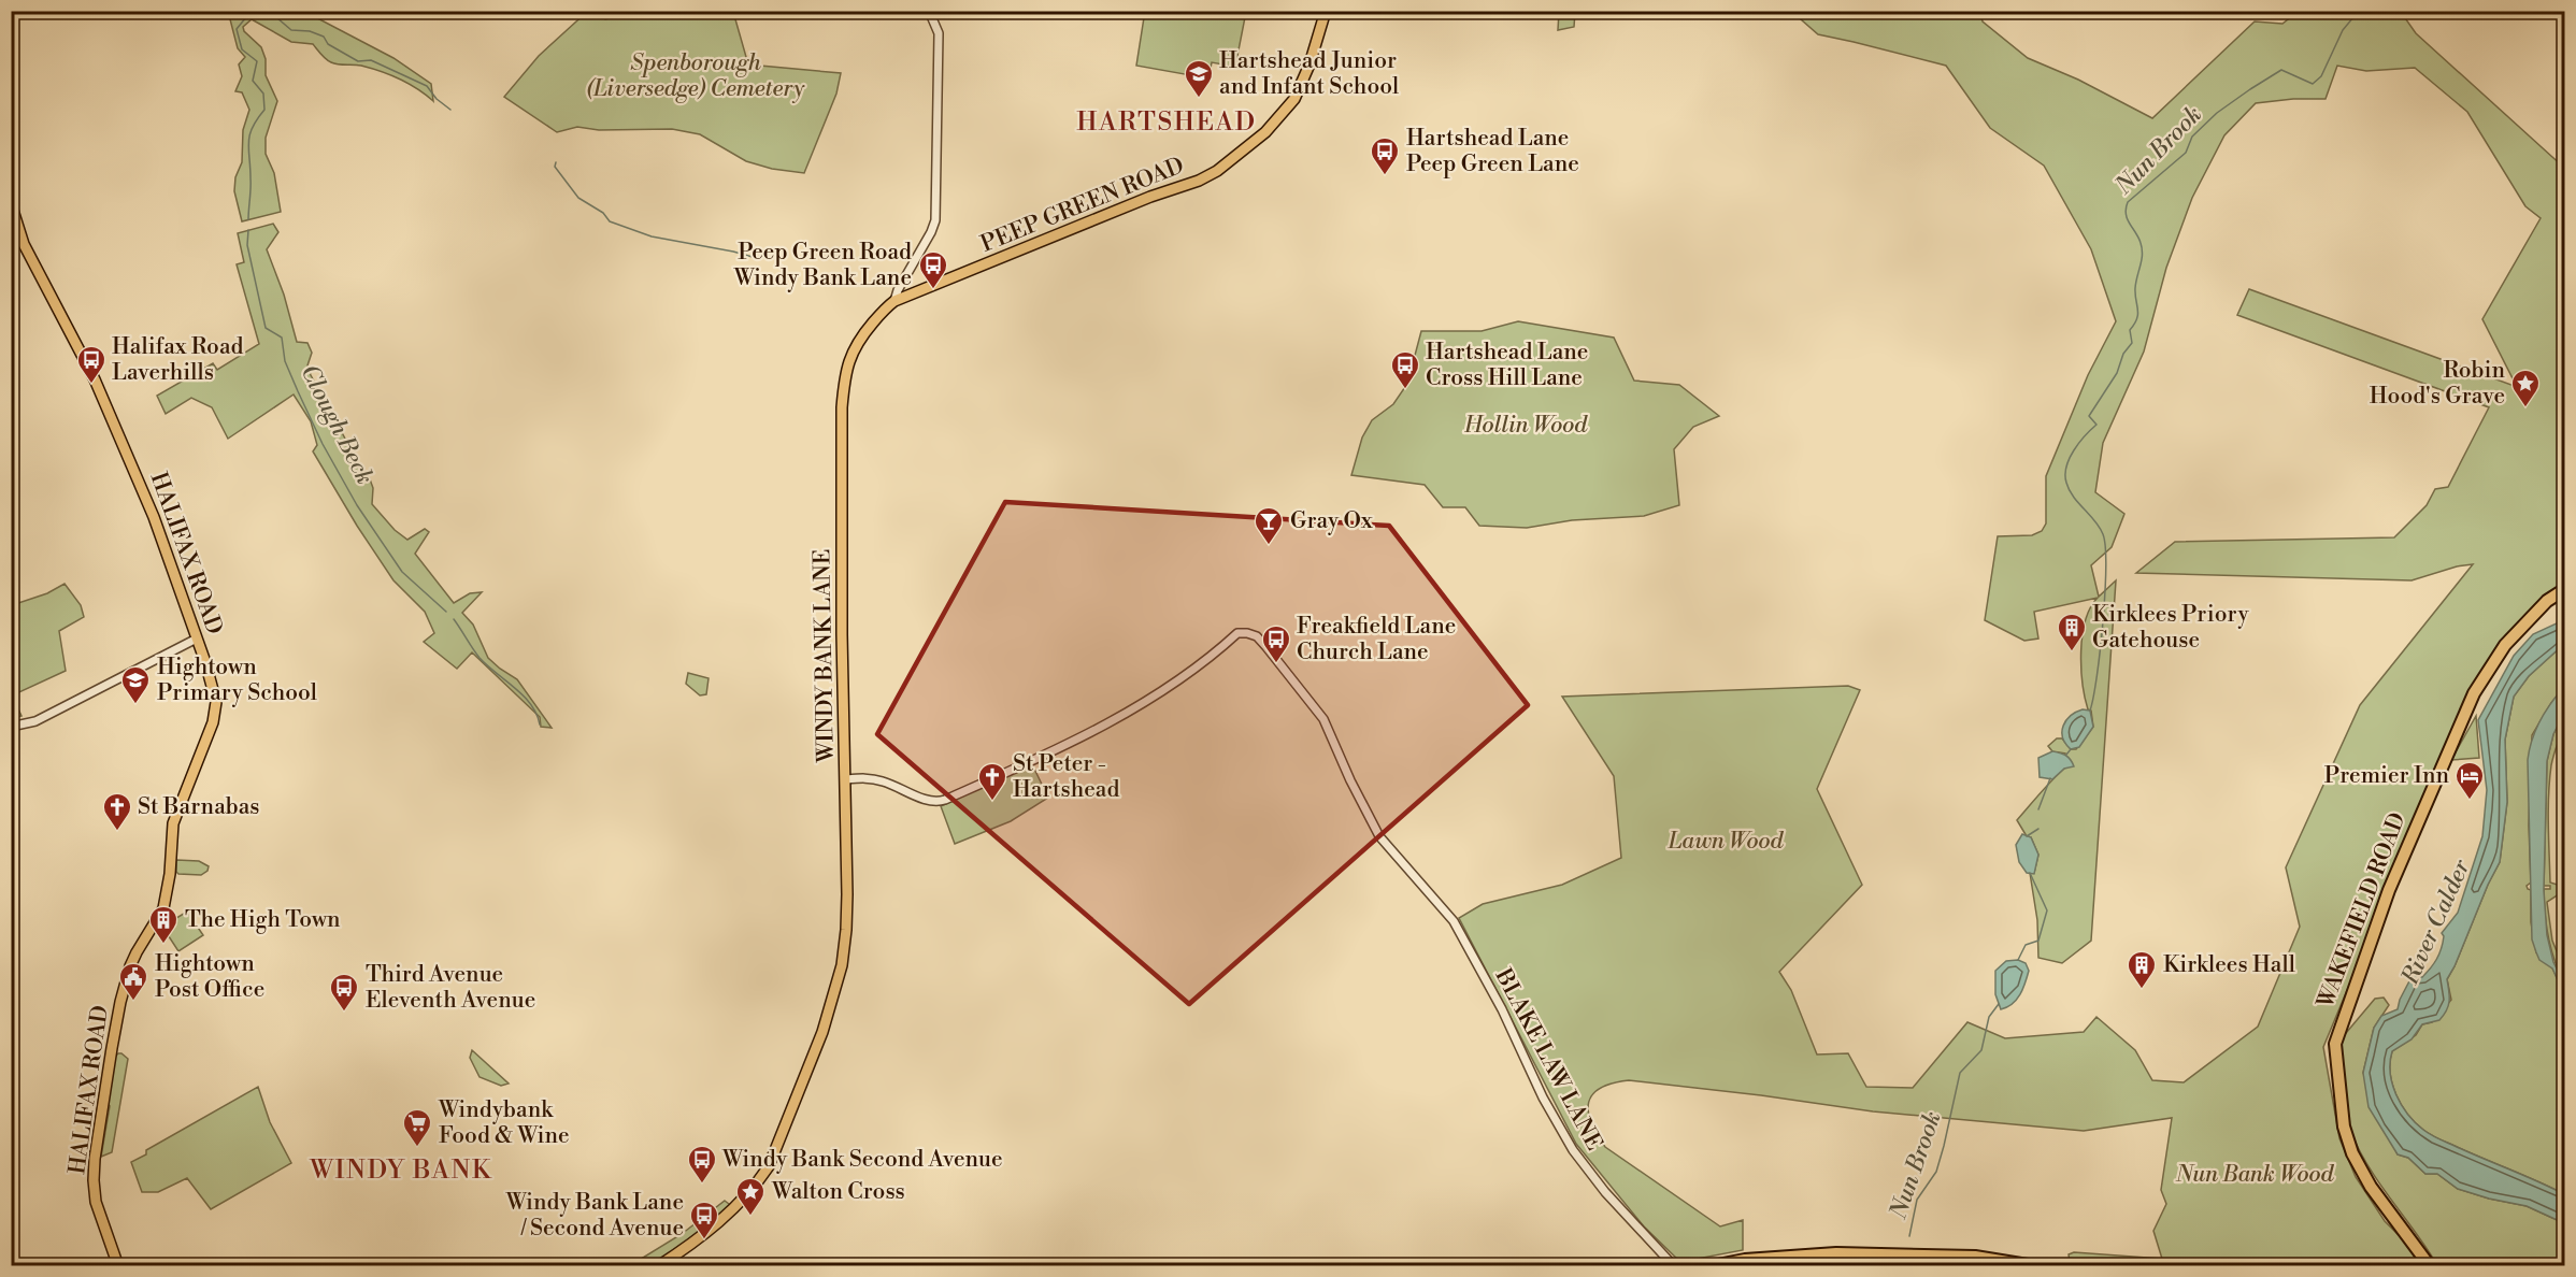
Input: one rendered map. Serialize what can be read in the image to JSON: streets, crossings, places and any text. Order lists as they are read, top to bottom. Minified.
{"streets":{"highway":["WAKEFIELD ROAD"],"main road":["PEEP GREEN ROAD","HALIFAX ROAD","WINDY BANK LANE"],"street":["BLAKE LAW LANE"]},"crossings":[["PEEP GREEN ROAD","WINDY BANK LANE"],["WINDY BANK LANE","BLAKE LAW LANE"]],"districts":["HARTSHEAD","WINDY BANK"],"water":["Nun Brook","Clough Beck","River Calder"],"parks":["Spenborough (Liversedge) Cemetery","Hollin Wood","Lawn Wood","Nun Bank Wood"],"places":{"school or university":["Hartshead Junior and Infant School","Hightown Primary School"],"bus stop":["Hartshead Lane Peep Green Lane","Peep Green Road Windy Bank Lane","Halifax Road Laverhills","Hartshead Lane Cross Hill Lane","Freakfield Lane Church Lane","Third Avenue Eleventh Avenue","Windy Bank Second Avenue","Windy Bank Lane / Second Avenue"],"place":["Robin Hood's Grave","Walton Cross"],"bar":["Gray Ox"],"building":["Kirklees Priory Gatehouse","The High Town","Kirklees Hall"],"hotel":["Premier Inn"],"church":["St Peter - Hartshead","St Barnabas"],"public building":["Hightown Post Office"],"supermarket":["Windybank Food & Wine"]}}
